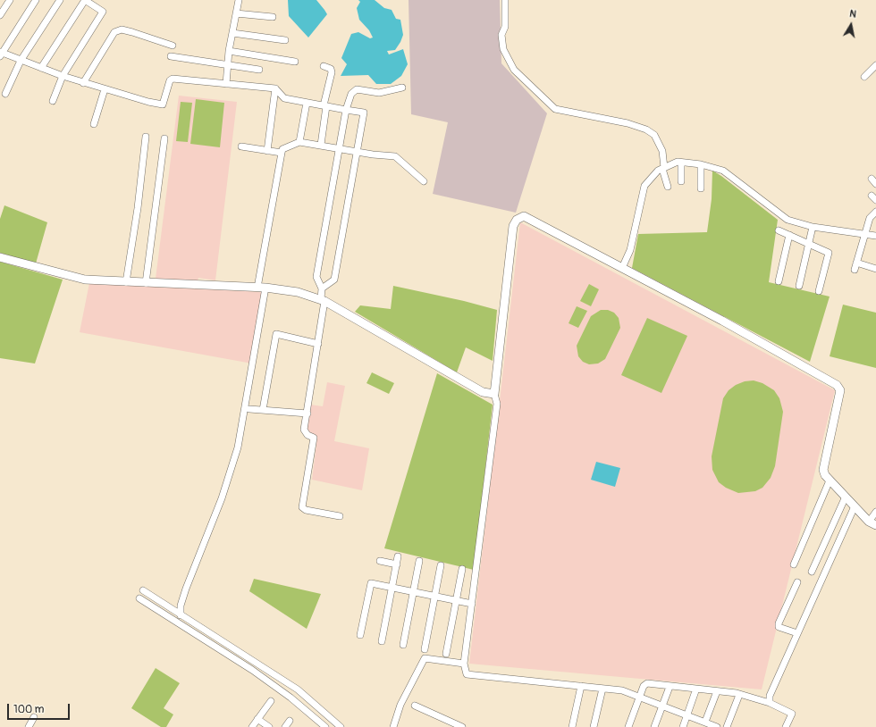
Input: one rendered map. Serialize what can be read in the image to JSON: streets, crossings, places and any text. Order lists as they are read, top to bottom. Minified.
{"scale_bar":"100 m","north":"top"}
